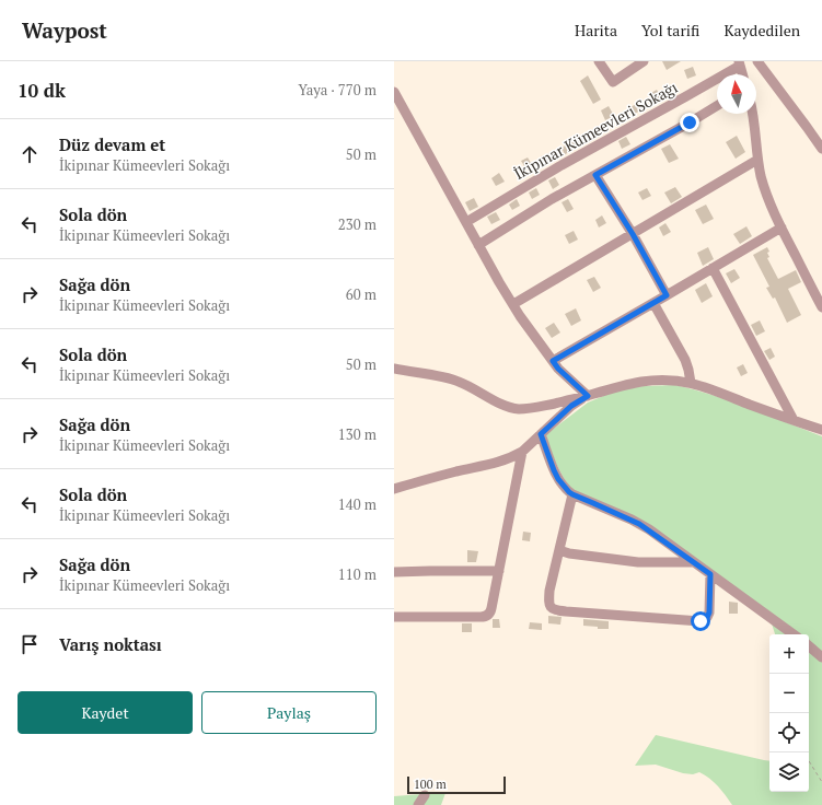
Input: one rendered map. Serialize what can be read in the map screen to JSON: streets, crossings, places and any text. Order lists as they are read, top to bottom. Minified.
{"streets":{"street":["İkipınar Kümeevleri Sokağı"]},"scale_bar":"100 m","north":"top","page":{"header":"Waypost","nav":["Harita","Yol tarifi","Kaydedilen"],"heading":["10 dk","Yaya · 770 m"],"list":[["Düz devam et","İkipınar Kümeevleri Sokağı","50 m"],["Sola dön","İkipınar Kümeevleri Sokağı","230 m"],["Sağa dön","İkipınar Kümeevleri Sokağı","60 m"],["Sola dön","İkipınar Kümeevleri Sokağı","50 m"],["Sağa dön","İkipınar Kümeevleri Sokağı","130 m"],["Sola dön","İkipınar Kümeevleri Sokağı","140 m"],["Sağa dön","İkipınar Kümeevleri Sokağı","110 m"],"Varış noktası"],"map_buttons":["+","−"],"buttons":["Kaydet","Paylaş"],"scale":"100 m"}}
